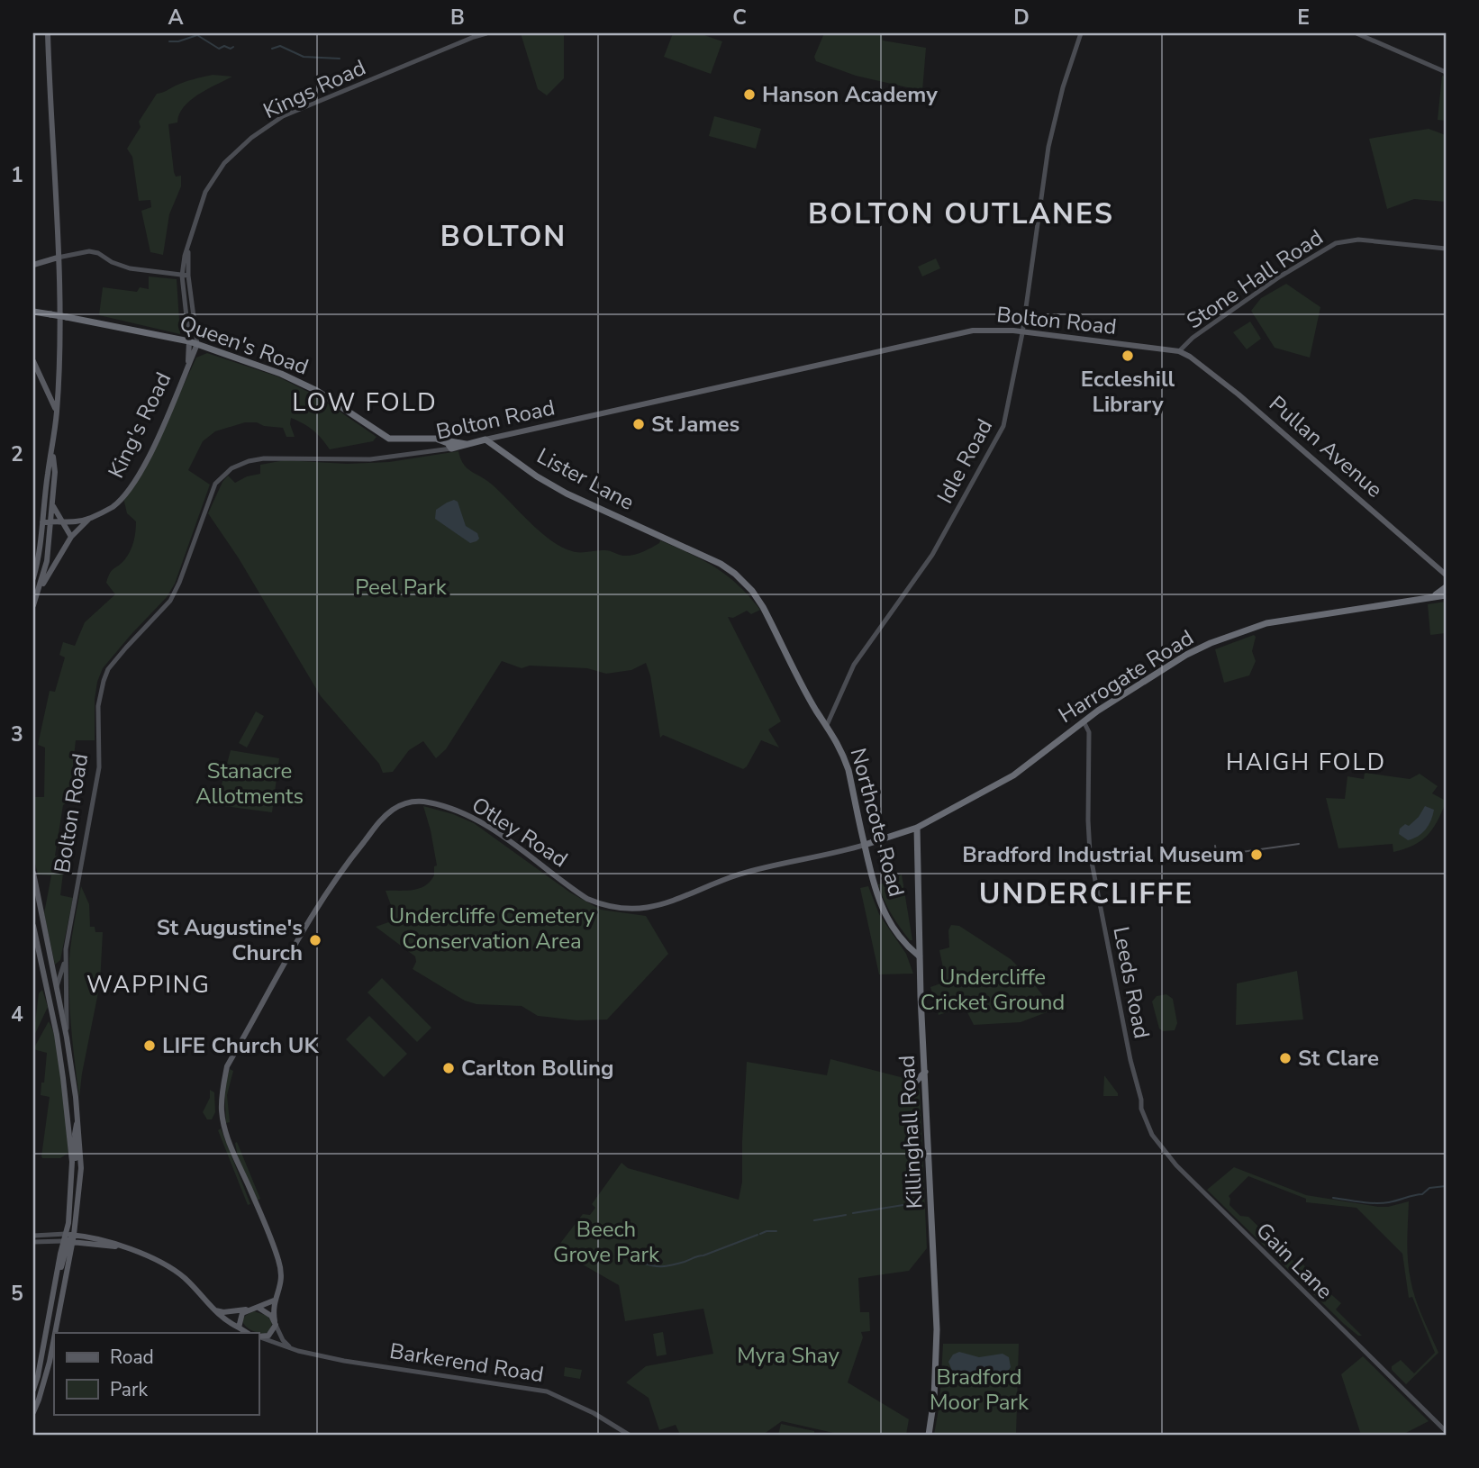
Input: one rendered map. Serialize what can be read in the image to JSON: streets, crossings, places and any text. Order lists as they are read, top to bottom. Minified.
{"streets":{"highway":["Bolton Road","Queen's Road","Lister Lane","Harrogate Road","Northcote Road","Killinghall Road"],"main road":["King's Road","Pullan Avenue","Otley Road"],"street":["Kings Road","Stone Hall Road","Idle Road","Leeds Road","Gain Lane","Barkerend Road"]},"crossings":[["Kings Road","Queen's Road"],["Kings Road","King's Road"],["Stone Hall Road","Bolton Road"],["Stone Hall Road","Pullan Avenue"],["Bolton Road","Queen's Road"],["Bolton Road","Pullan Avenue"],["Bolton Road","Idle Road"],["Bolton Road","Lister Lane"],["Queen's Road","King's Road"],["Queen's Road","Lister Lane"],["Idle Road","Lister Lane"],["Idle Road","Northcote Road"],["Lister Lane","Northcote Road"],["Harrogate Road","Northcote Road"],["Harrogate Road","Otley Road"],["Harrogate Road","Leeds Road"],["Harrogate Road","Killinghall Road"],["Northcote Road","Otley Road"],["Northcote Road","Killinghall Road"],["Leeds Road","Gain Lane"]],"districts":["BOLTON OUTLANES","BOLTON","LOW FOLD","HAIGH FOLD","UNDERCLIFFE","WAPPING"],"parks":["Peel Park","Stanacre Allotments","Undercliffe Cemetery Conservation Area","Undercliffe Cricket Ground","Beech Grove Park","Myra Shay","Bradford Moor Park"],"places":["Hanson Academy","Eccleshill Library","St James","Bradford Industrial Museum","St Augustine's Church","LIFE Church UK","St Clare","Carlton Bolling"],"legend":["Road","Park"],"grid":{"columns":["A","B","C","D","E"],"rows":["1","2","3","4","5"]}}
